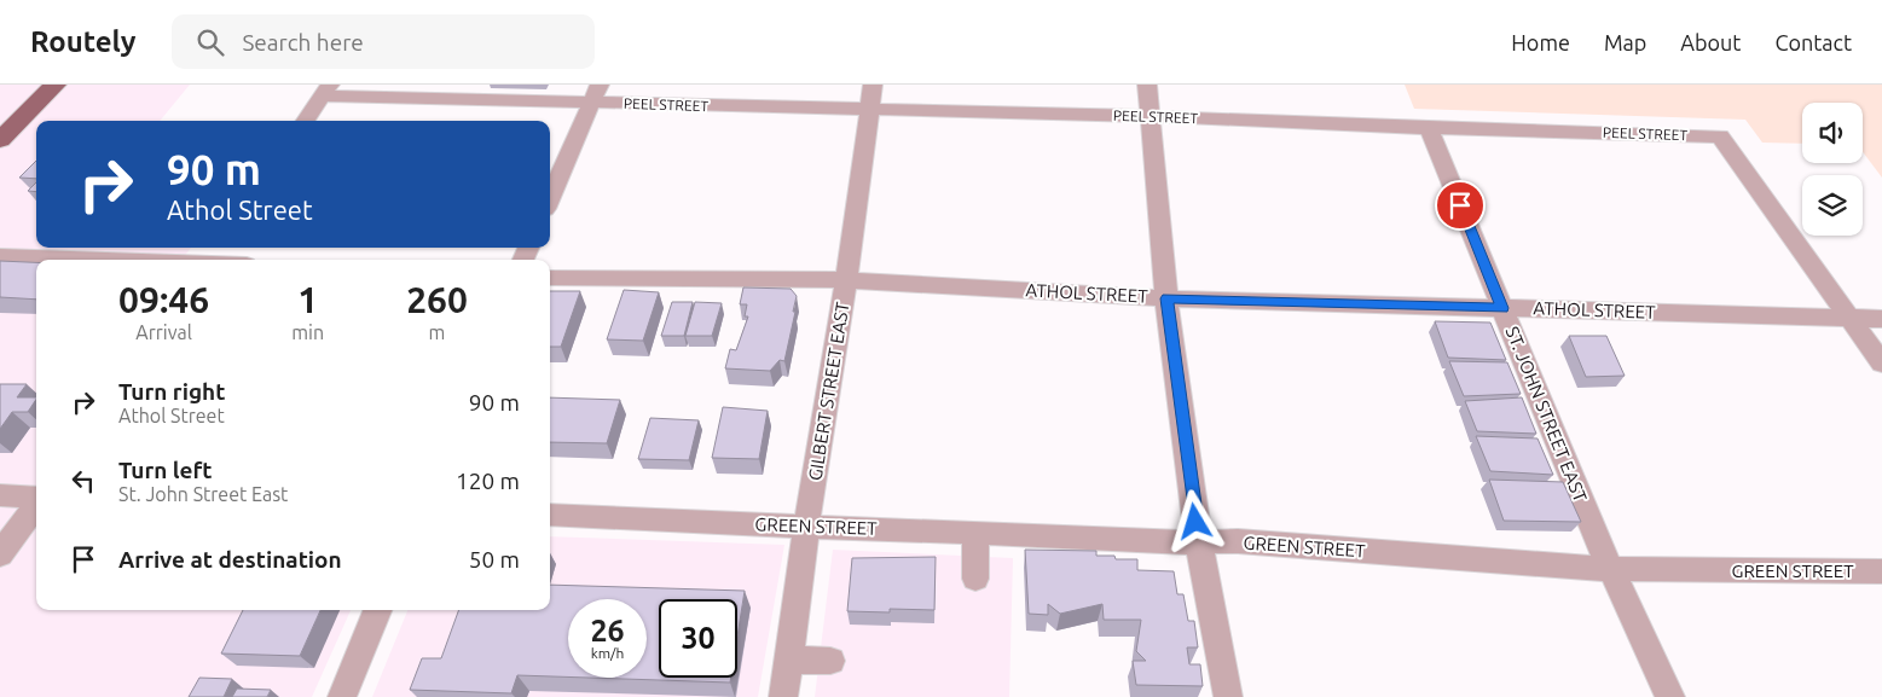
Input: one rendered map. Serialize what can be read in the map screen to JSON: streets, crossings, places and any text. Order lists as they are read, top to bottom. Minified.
{"streets":{"street":["PEEL STREET","ATHOL STREET","GILBERT STREET EAST","ST. JOHN STREET EAST","GREEN STREET"]},"crossings":[["PEEL STREET","ATHOL STREET"],["PEEL STREET","GILBERT STREET EAST"],["PEEL STREET","ST. JOHN STREET EAST"],["ATHOL STREET","GILBERT STREET EAST"],["ATHOL STREET","ST. JOHN STREET EAST"],["GILBERT STREET EAST","GREEN STREET"],["ST. JOHN STREET EAST","GREEN STREET"]],"page":{"header":"Routely","search":"Search here","nav":["Home","Map","About","Contact"],"turn":["90 m","Athol Street"],"eta":["09:46","Arrival","1","min","260","m"],"list":[{"name":"Turn right","note":"Athol Street","value":"90 m"},{"name":"Turn left","note":"St. John Street East","value":"120 m"},{"name":"Arrive at destination","value":"50 m"}],"speed":"26 km/h","limit":"30"}}
